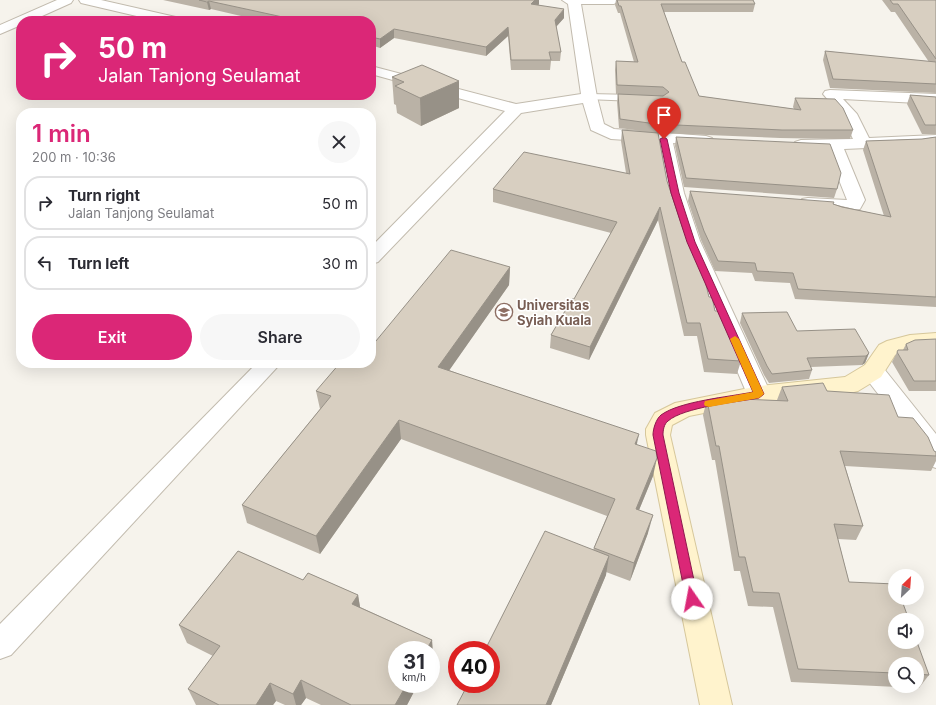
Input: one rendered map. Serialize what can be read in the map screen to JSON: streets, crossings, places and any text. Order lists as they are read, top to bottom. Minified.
{"places":{"school or university":["Universitas Syiah Kuala"]},"north":"top right","page":{"turn":["50 m","Jalan Tanjong Seulamat"],"heading":["1 min","200 m · 10:36"],"list":[{"name":"Turn right","note":"Jalan Tanjong Seulamat","value":"50 m"},{"name":"Turn left","value":"30 m"}],"buttons":["Exit","Share"],"speed":"31 km/h","limit":"40"}}
